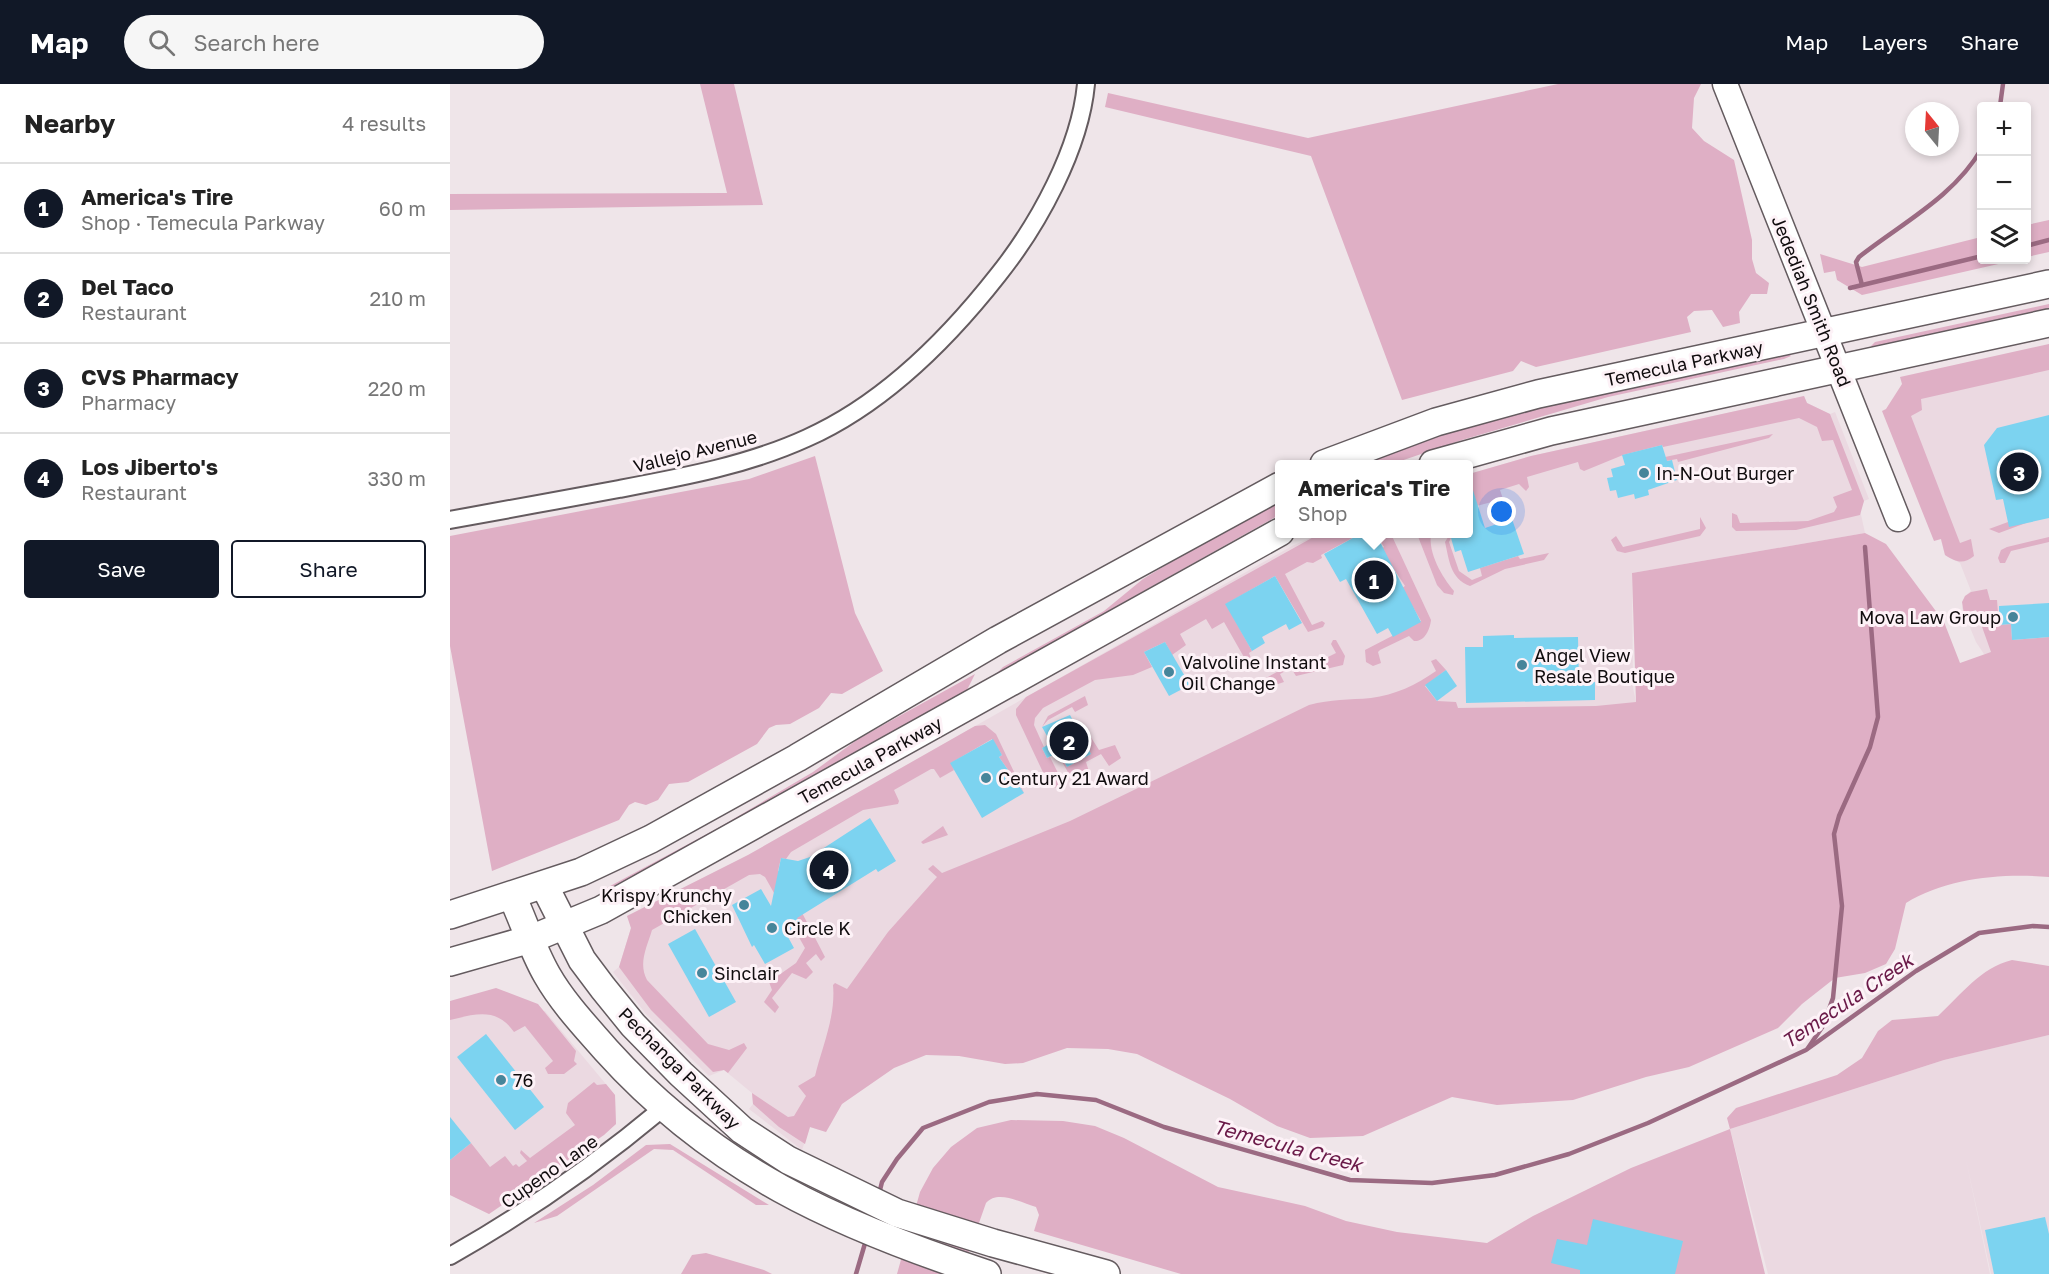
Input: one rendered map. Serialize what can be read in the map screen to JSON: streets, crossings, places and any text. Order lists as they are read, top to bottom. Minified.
{"streets":{"main road":["Temecula Parkway","Pechanga Parkway"],"street":["Jedediah Smith Road","Vallejo Avenue","Cupeno Lane"]},"crossings":[["Jedediah Smith Road","Temecula Parkway"],["Temecula Parkway","Pechanga Parkway"],["Pechanga Parkway","Cupeno Lane"]],"water":["Temecula Creek"],"places":["In-N-Out Burger","Mova Law Group","Angel View Resale Boutique","Valvoline Instant Oil Change","Century 21 Award","Krispy Krunchy Chicken","Circle K","Sinclair","76"],"north":"top","page":{"header":"Map","search":"Search here","nav":["Map","Layers","Share"],"heading":["Nearby","4 results"],"map_buttons":["+","−"],"list":[{"mark":"1","name":"America's Tire","note":"Shop · Temecula Parkway","value":"60 m"},{"mark":"2","name":"Del Taco","note":"Restaurant","value":"210 m"},{"mark":"3","name":"CVS Pharmacy","note":"Pharmacy","value":"220 m"},{"mark":"4","name":"Los Jiberto's","note":"Restaurant","value":"330 m"}],"pins":["3","1","2","4"],"popup":["America's Tire","Shop"],"buttons":["Save","Share"]}}
